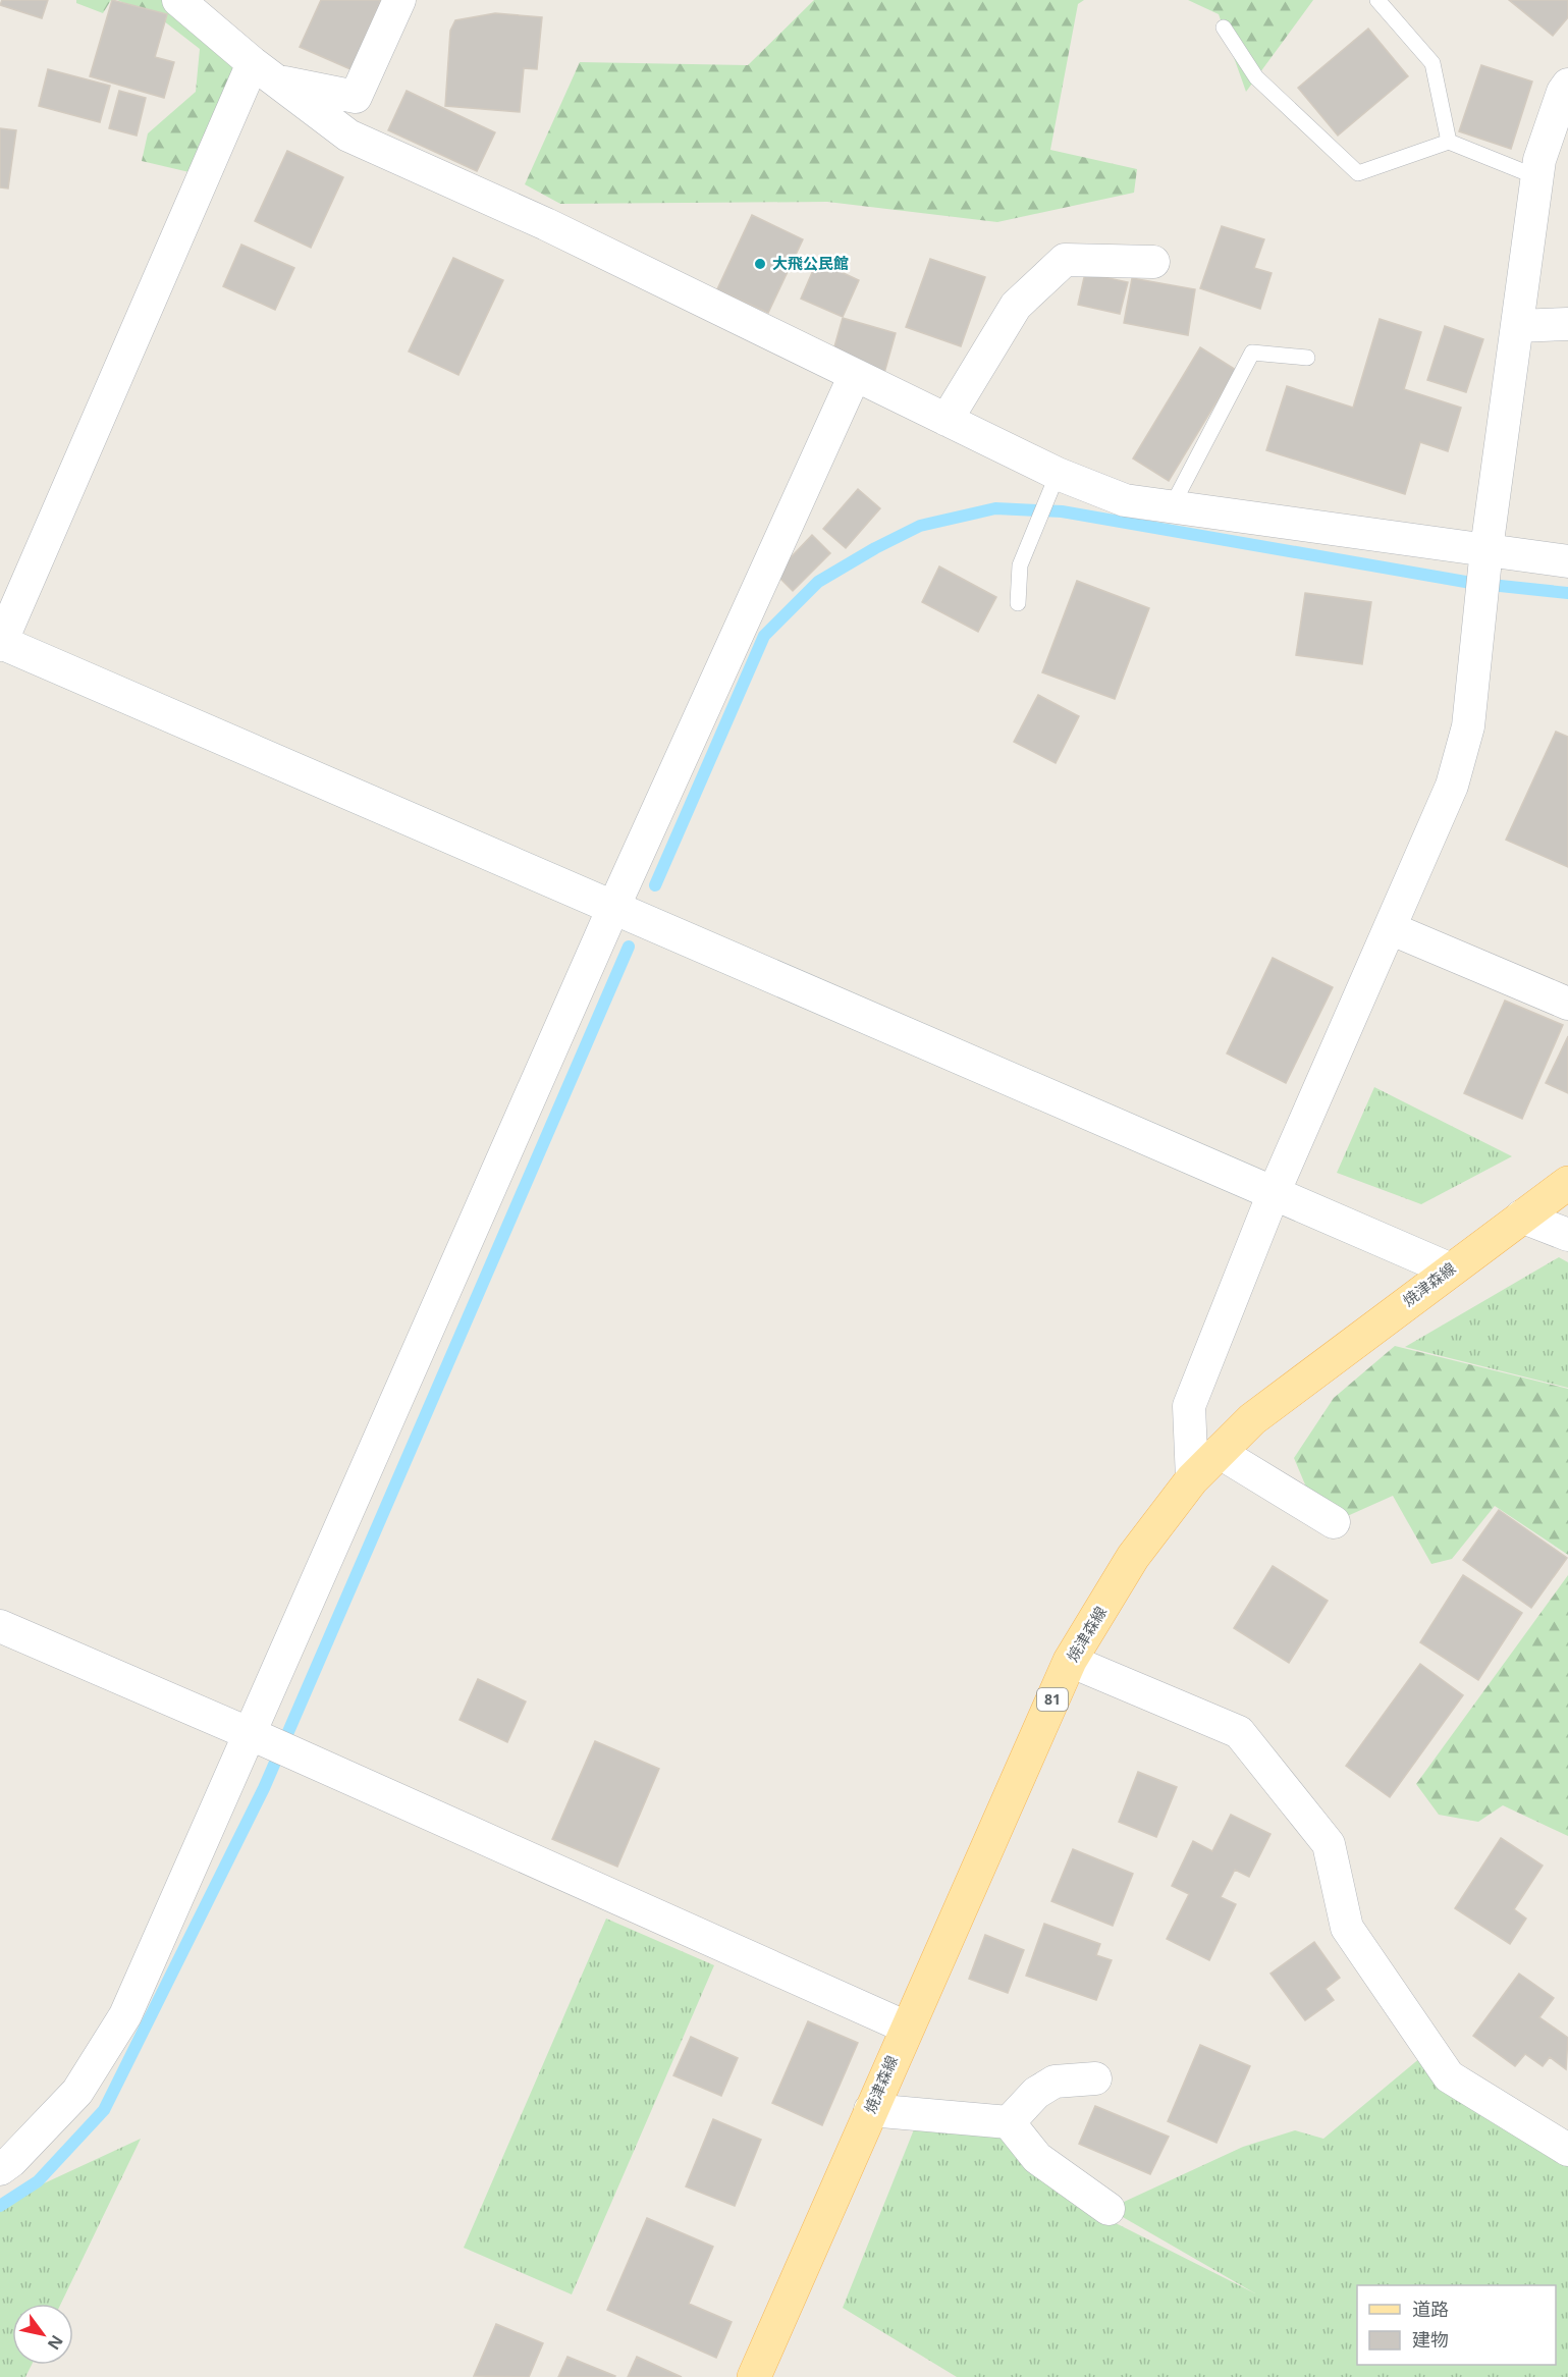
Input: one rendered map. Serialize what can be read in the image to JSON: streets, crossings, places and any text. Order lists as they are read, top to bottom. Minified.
{"streets":{"main road":["焼津森線","81"]},"places":["大飛公民館"],"legend":["道路","建物"],"north":"bottom right"}
